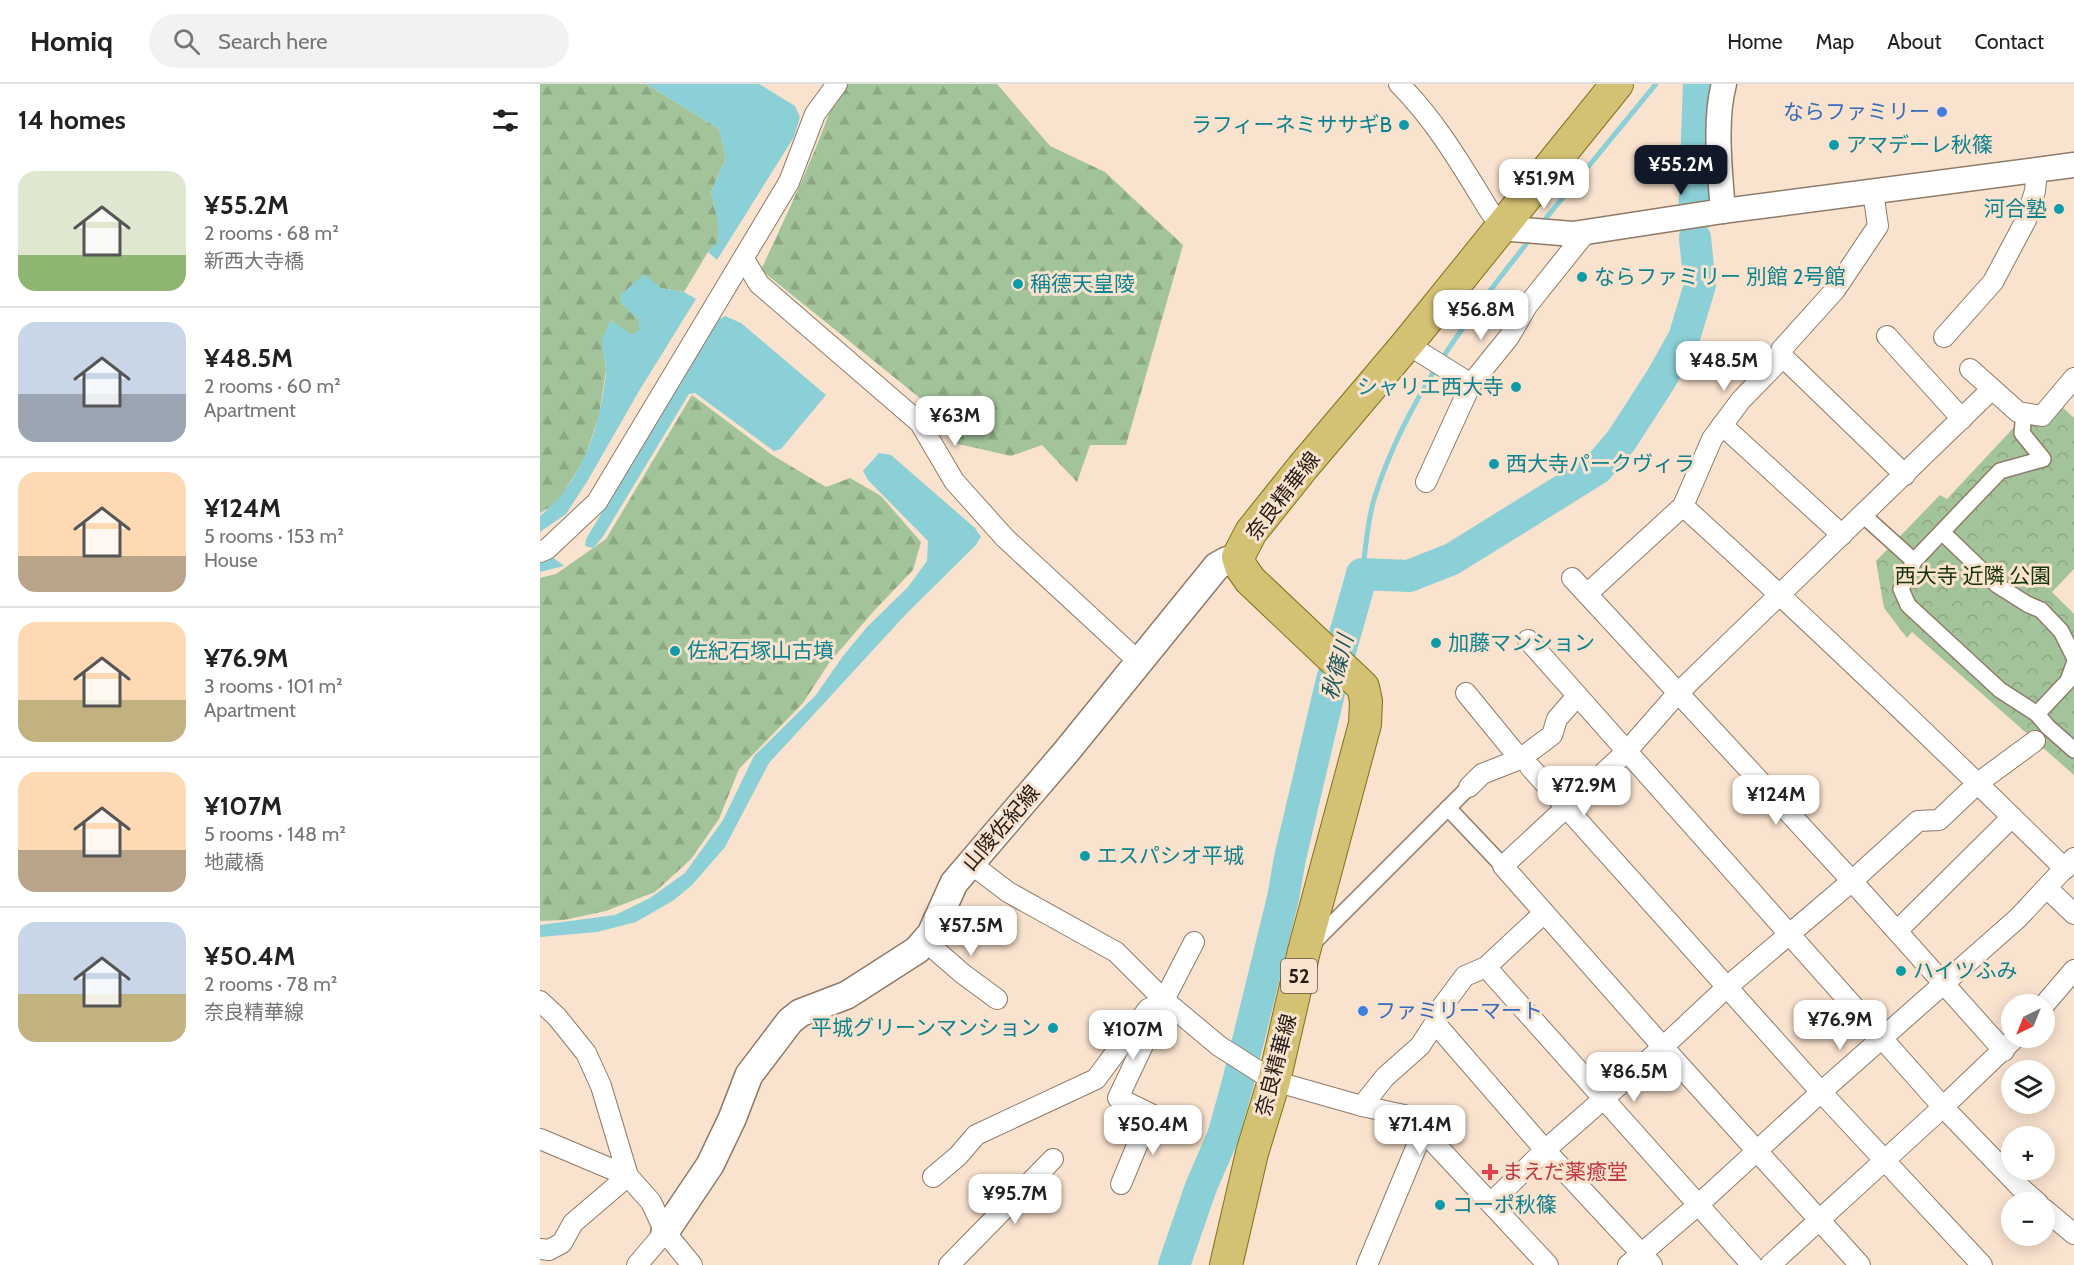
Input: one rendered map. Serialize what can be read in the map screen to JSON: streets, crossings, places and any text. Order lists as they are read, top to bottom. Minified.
{"streets":{"main road":["奈良精華線","山陵佐紀線","52"]},"crossings":[["奈良精華線","山陵佐紀線"]],"water":["秋篠川"],"parks":["西大寺 近隣 公園"],"places":{"other":["ならファミリー","ラフィーネミササギB","アマデーレ秋篠","河合塾","ならファミリー 別館 2号館","稱德天皇陵","シャリエ西大寺","西大寺パークヴィラ","加藤マンション","佐紀石塚山古墳","エスパシオ平城","ハイツふみ","ファミリーマート","平城グリーンマンション","コーポ秋篠"],"health":["まえだ薬癒堂"]},"north":"bottom left","page":{"header":"Homiq","search":"Search here","nav":["Home","Map","About","Contact"],"heading":"14 homes","price":["¥55.2M","¥51.9M","¥56.8M","¥48.5M","¥63M","¥72.9M","¥124M","¥57.5M","¥76.9M","¥107M","¥86.5M","¥50.4M","¥71.4M","¥95.7M"],"list":[{"name":"¥55.2M","note":"2 rooms · 68 m² · 新西大寺橋"},{"name":"¥48.5M","note":"2 rooms · 60 m² · Apartment"},{"name":"¥124M","note":"5 rooms · 153 m² · House"},{"name":"¥76.9M","note":"3 rooms · 101 m² · Apartment"},{"name":"¥107M","note":"5 rooms · 148 m² · 地蔵橋"},{"name":"¥50.4M","note":"2 rooms · 78 m² · 奈良精華線"}],"map_buttons":["+","−"]}}
